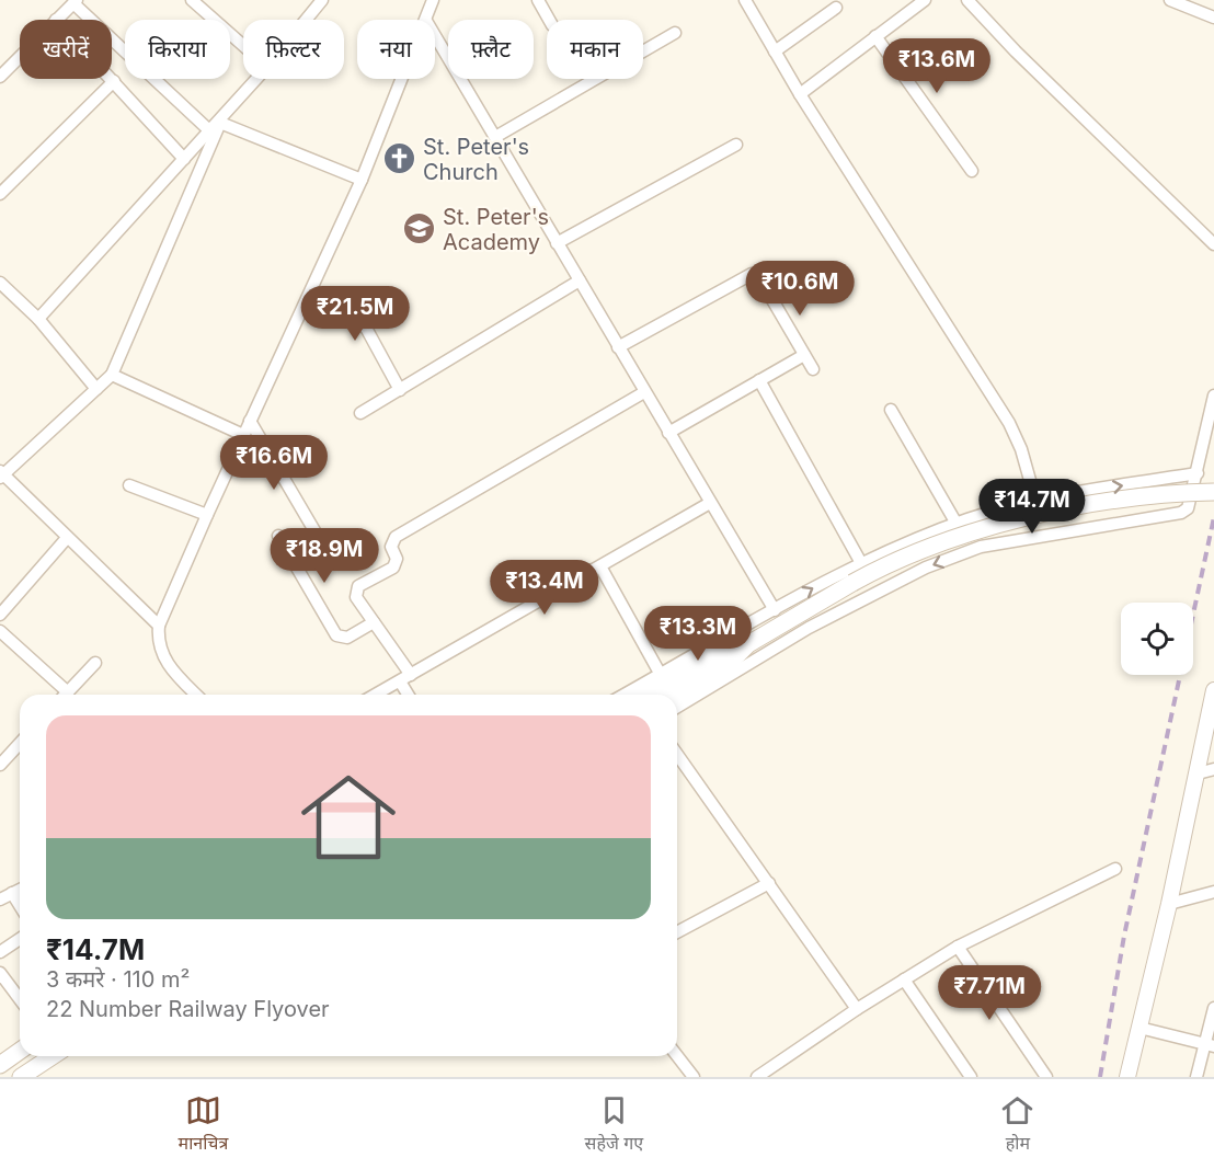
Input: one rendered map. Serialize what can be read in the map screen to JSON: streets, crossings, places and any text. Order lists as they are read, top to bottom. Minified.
{"places":{"church":["St. Peter's Church"],"school or university":["St. Peter's Academy"]},"page":{"chip":["खरीदें","किराया","फ़िल्टर","नया","फ़्लैट","मकान"],"price":["₹13.6M","₹10.6M","₹21.5M","₹16.6M","₹14.7M","₹18.9M","₹13.4M","₹13.3M","₹7.71M"],"list":[{"name":"₹14.7M","note":"3 कमरे · 110 m² · 22 Number Railway Flyover"}],"tabs":["मानचित्र","सहेजे गए","होम"]}}
